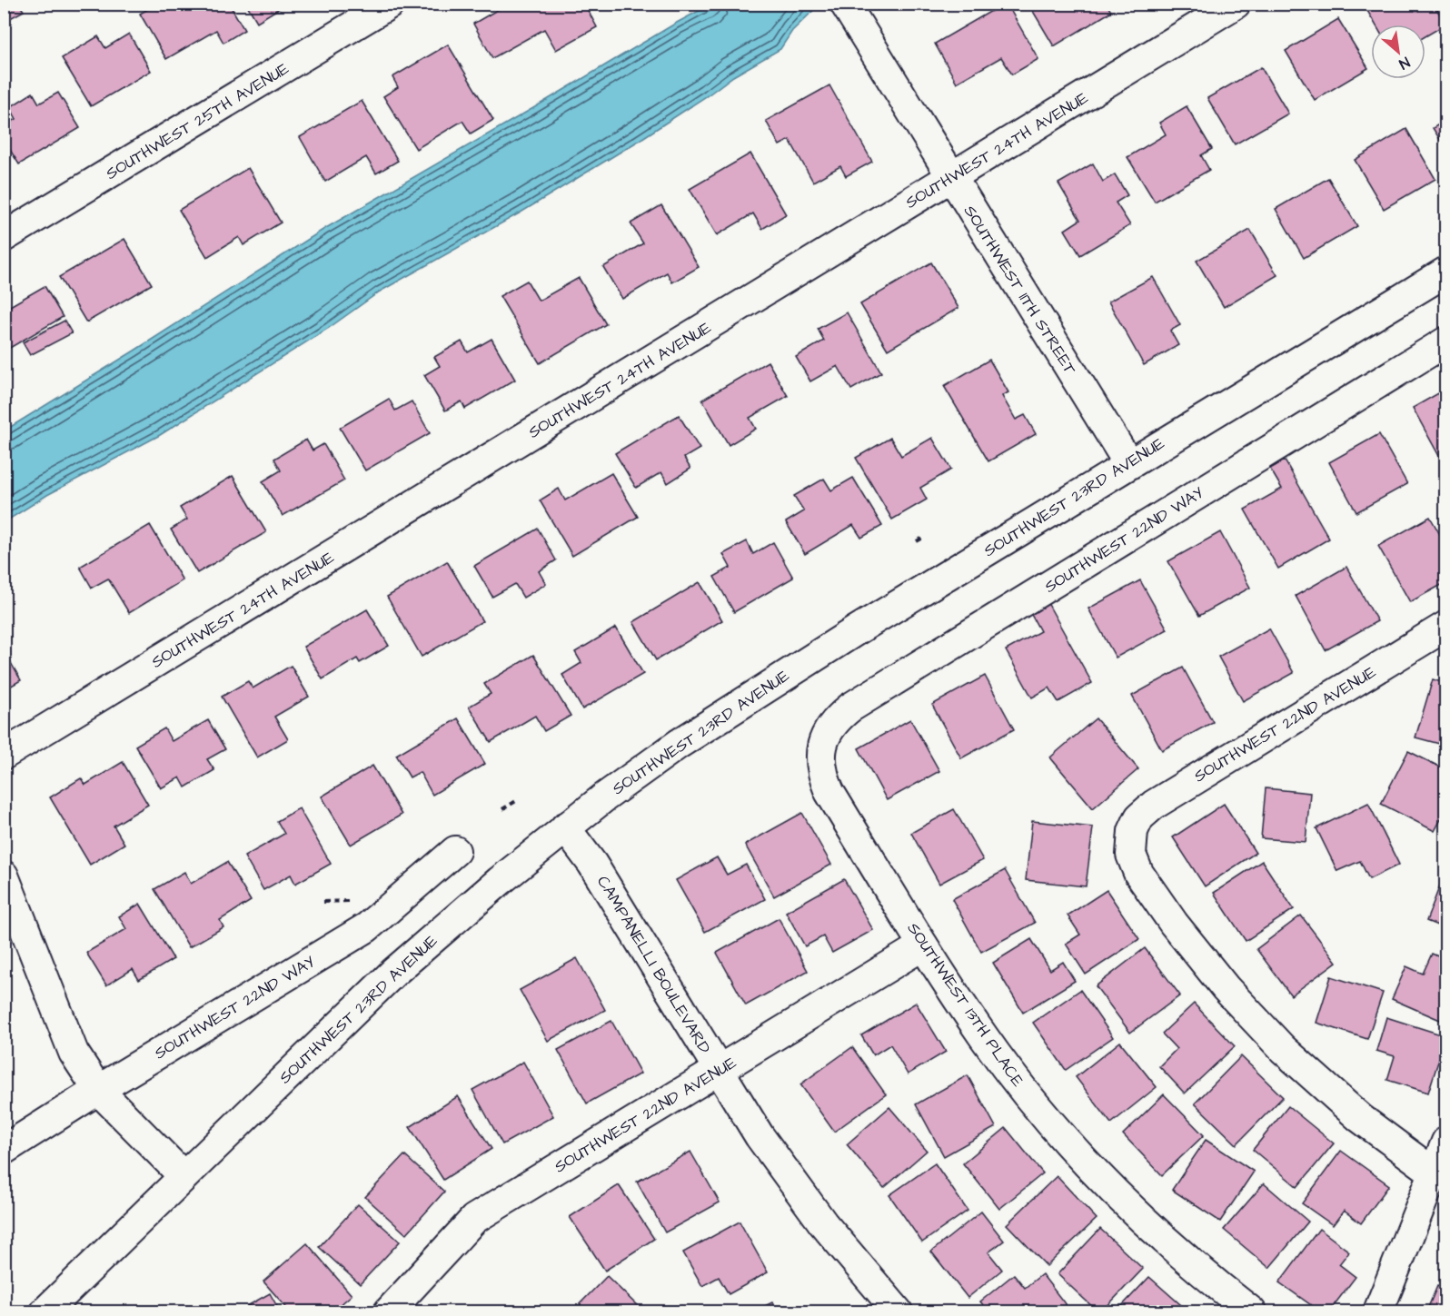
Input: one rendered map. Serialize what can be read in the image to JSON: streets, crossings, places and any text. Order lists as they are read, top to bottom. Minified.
{"streets":{"street":["SOUTHWEST 25TH AVENUE","SOUTHWEST 24TH AVENUE","SOUTHWEST 11TH STREET","SOUTHWEST 23RD AVENUE","SOUTHWEST 22ND WAY","SOUTHWEST 22ND AVENUE","CAMPANELLI BOULEVARD","SOUTHWEST 13TH PLACE"]},"crossings":[["SOUTHWEST 24TH AVENUE","SOUTHWEST 11TH STREET"],["SOUTHWEST 11TH STREET","SOUTHWEST 23RD AVENUE"],["SOUTHWEST 23RD AVENUE","CAMPANELLI BOULEVARD"],["SOUTHWEST 22ND WAY","SOUTHWEST 13TH PLACE"],["SOUTHWEST 22ND AVENUE","CAMPANELLI BOULEVARD"],["SOUTHWEST 22ND AVENUE","SOUTHWEST 13TH PLACE"]],"north":"bottom right"}
